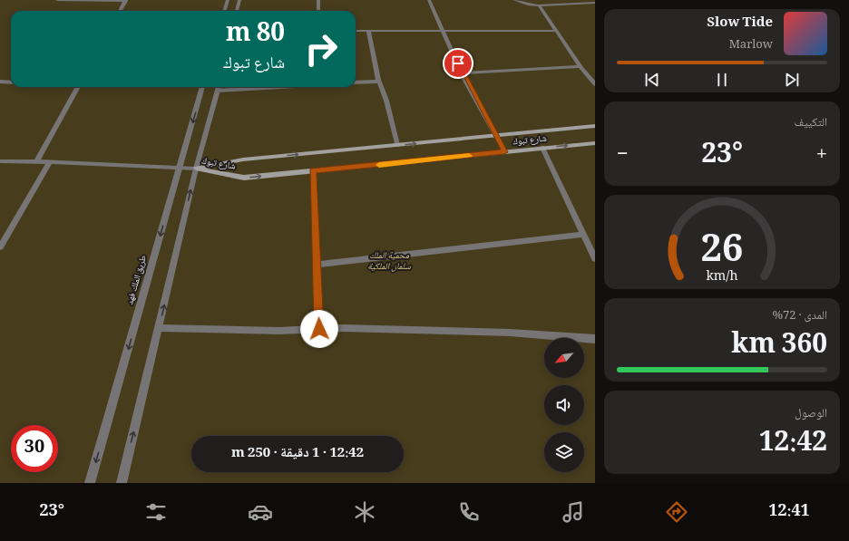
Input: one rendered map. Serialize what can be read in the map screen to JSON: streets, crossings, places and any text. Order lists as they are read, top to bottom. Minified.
{"streets":{"main road":["شارع تبوك"],"street":["طريق الملك فهد"]},"parks":["محمية الملك سلمان الملكية"],"north":"bottom left","page":{"turn":["80 m","شارع تبوك"],"song":["Slow Tide","Marlow"],"tile":["التكييف",["المدى · 72%","360 km"],["الوصول","12:42"]],"heat":["−","23°","+"],"limit":"30","trip":"12:42 · 1 دقيقة · 250 m","tabs":["12:41","23°"],"gauge":["26","km/h"]}}
